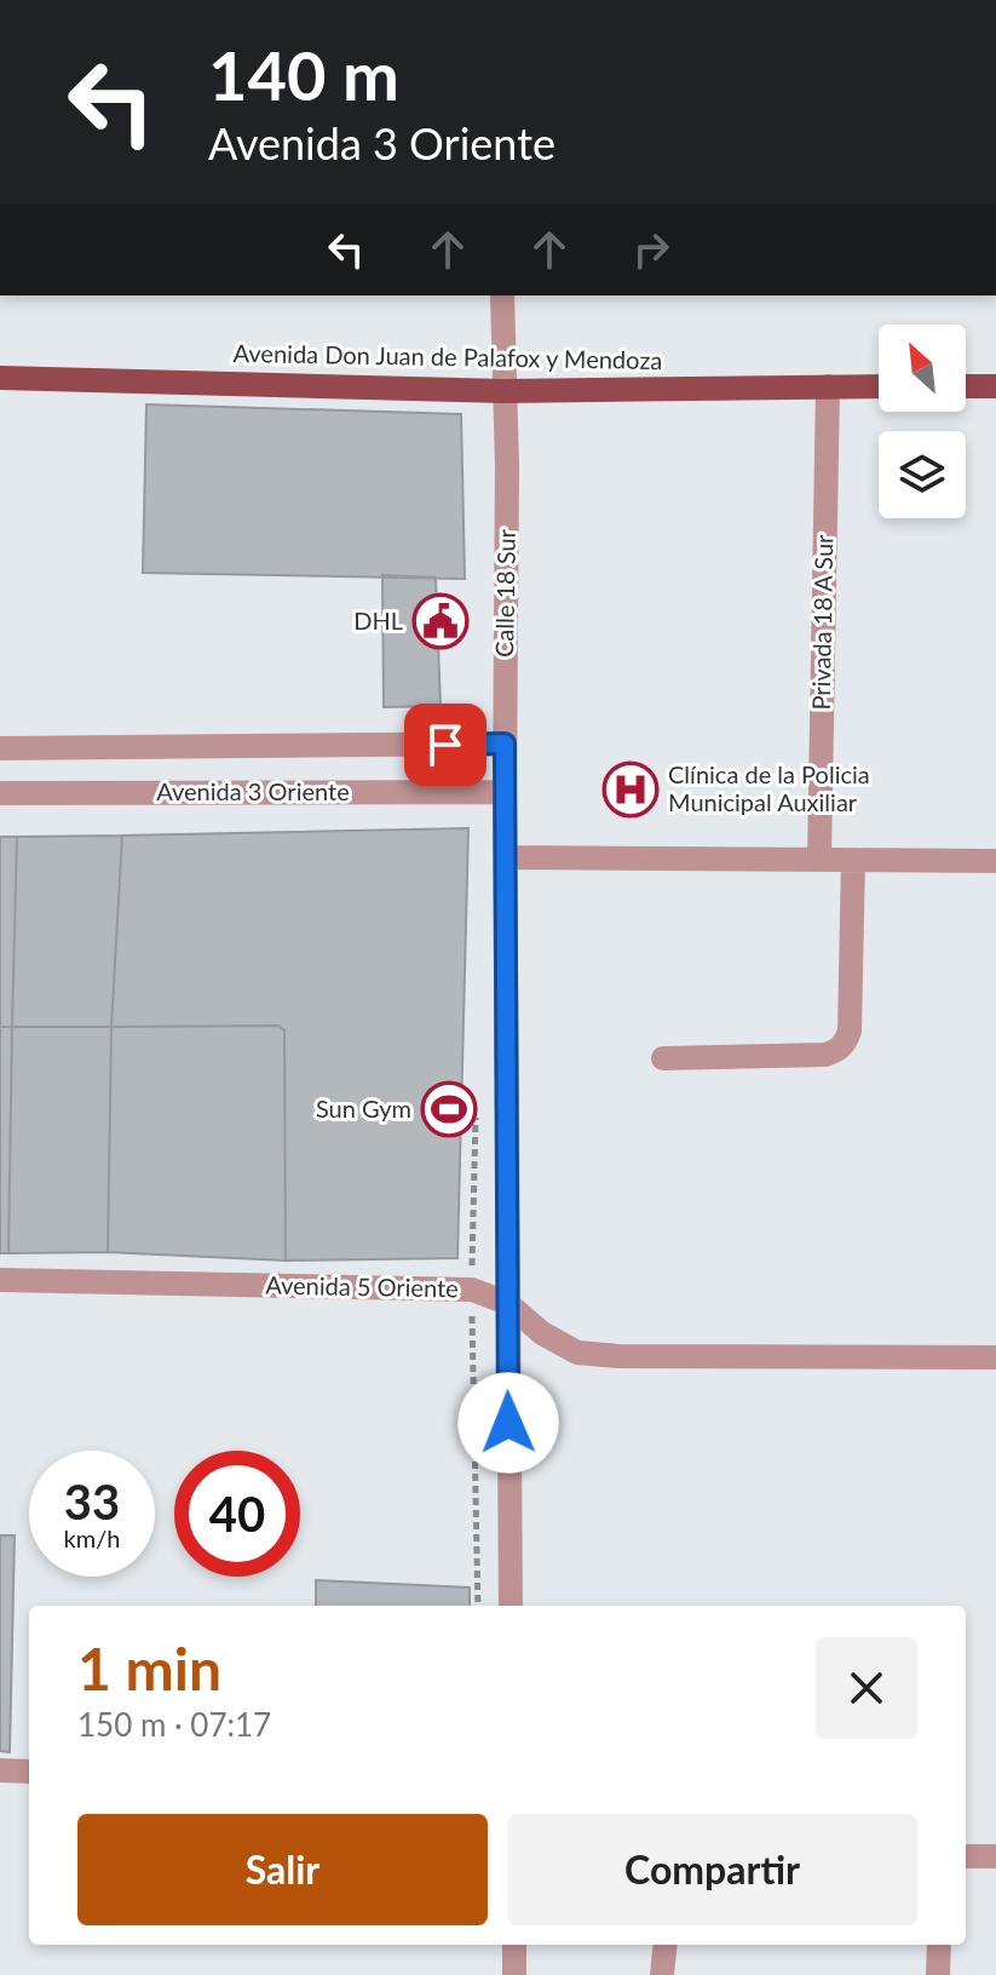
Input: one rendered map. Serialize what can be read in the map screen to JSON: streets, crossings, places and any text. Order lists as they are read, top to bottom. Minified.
{"streets":{"main road":["Avenida Don Juan de Palafox y Mendoza"],"street":["Calle 18 Sur","Privada 18 A Sur","Avenida 3 Oriente","Avenida 5 Oriente"]},"crossings":[["Avenida Don Juan de Palafox y Mendoza","Calle 18 Sur"],["Avenida Don Juan de Palafox y Mendoza","Privada 18 A Sur"],["Calle 18 Sur","Avenida 3 Oriente"],["Calle 18 Sur","Avenida 5 Oriente"]],"places":{"public building":["DHL"],"hospital":["Clínica de la Policia Municipal Auxiliar"],"sports":["Sun Gym"]},"north":"top left","page":{"turn":["140 m","Avenida 3 Oriente"],"speed":"33 km/h","limit":"40","heading":["1 min","150 m · 07:17"],"buttons":["Salir","Compartir"]}}
